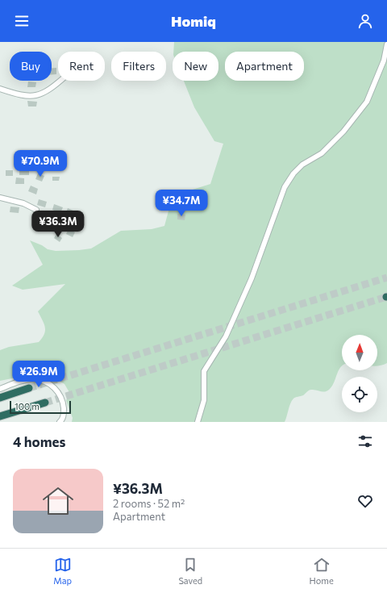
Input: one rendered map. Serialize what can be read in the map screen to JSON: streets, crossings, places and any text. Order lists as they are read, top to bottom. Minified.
{"scale_bar":"100 m","north":"top","page":{"header":"Homiq","chip":["Buy","Rent","Filters","New","Apartment"],"price":["¥70.9M","¥34.7M","¥36.3M","¥26.9M"],"scale":"100 m","heading":"4 homes","list":[{"name":"¥36.3M","note":"2 rooms · 52 m² · Apartment"}],"tabs":["Map","Saved","Home"]}}
